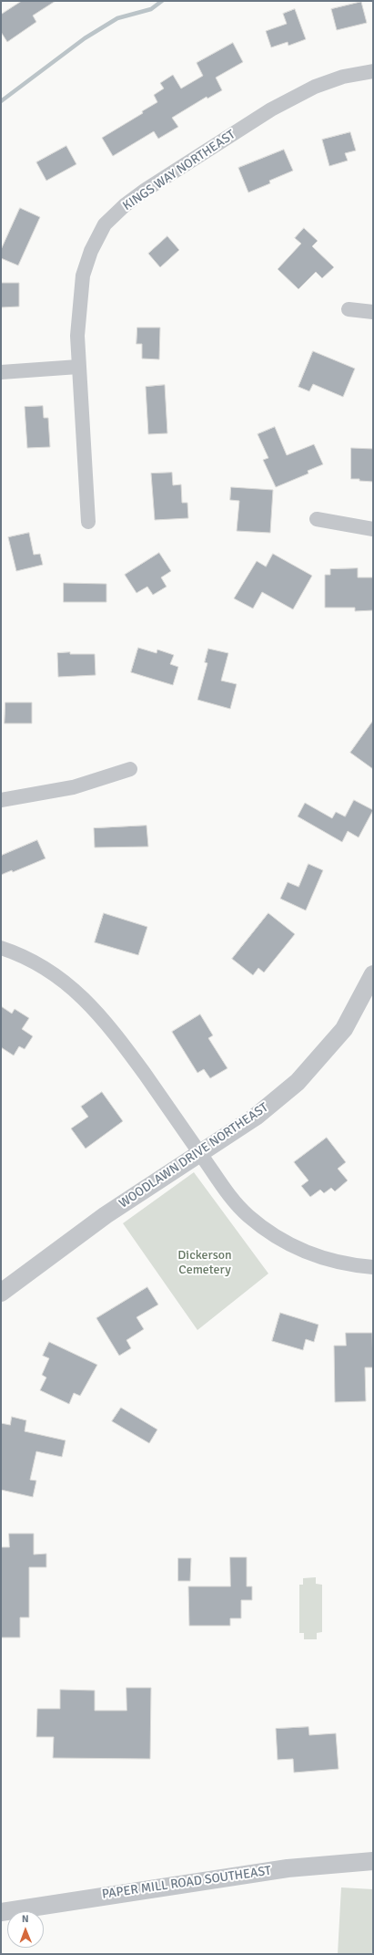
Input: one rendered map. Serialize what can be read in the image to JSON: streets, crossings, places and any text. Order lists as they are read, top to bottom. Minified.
{"streets":{"street":["KINGS WAY NORTHEAST","WOODLAWN DRIVE NORTHEAST","PAPER MILL ROAD SOUTHEAST"]},"parks":["Dickerson Cemetery"],"north":"top"}
